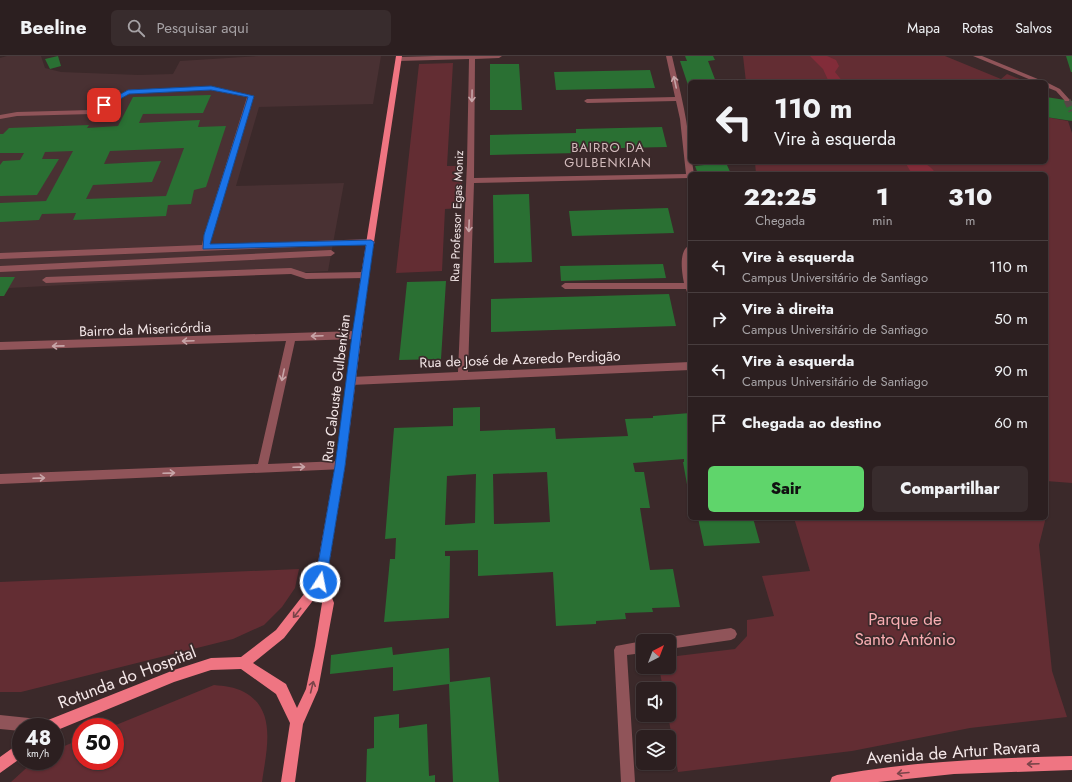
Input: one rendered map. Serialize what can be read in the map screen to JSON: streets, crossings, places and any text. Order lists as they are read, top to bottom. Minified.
{"streets":{"main road":["Rua Calouste Gulbenkian","Rotunda do Hospital","Avenida de Artur Ravara"],"street":["Rua Professor Egas Moniz","Bairro da Misericórdia","Rua de José de Azeredo Perdigão"]},"crossings":[["Rua Professor Egas Moniz","Rua de José de Azeredo Perdigão"],["Bairro da Misericórdia","Rua Calouste Gulbenkian"],["Rua de José de Azeredo Perdigão","Rua Calouste Gulbenkian"]],"one_way":["Rua Professor Egas Moniz","Avenida de Artur Ravara"],"districts":["BAIRRO DA GULBENKIAN"],"parks":["Parque de Santo António"],"north":"top right","page":{"header":"Beeline","search":"Pesquisar aqui","nav":["Mapa","Rotas","Salvos"],"turn":["110 m","Vire à esquerda"],"eta":["22:25","Chegada","1","min","310","m"],"list":[{"name":"Vire à esquerda","note":"Campus Universitário de Santiago","value":"110 m"},{"name":"Vire à direita","note":"Campus Universitário de Santiago","value":"50 m"},{"name":"Vire à esquerda","note":"Campus Universitário de Santiago","value":"90 m"},{"name":"Chegada ao destino","value":"60 m"}],"buttons":["Sair","Compartilhar"],"speed":"48 km/h","limit":"50"}}
